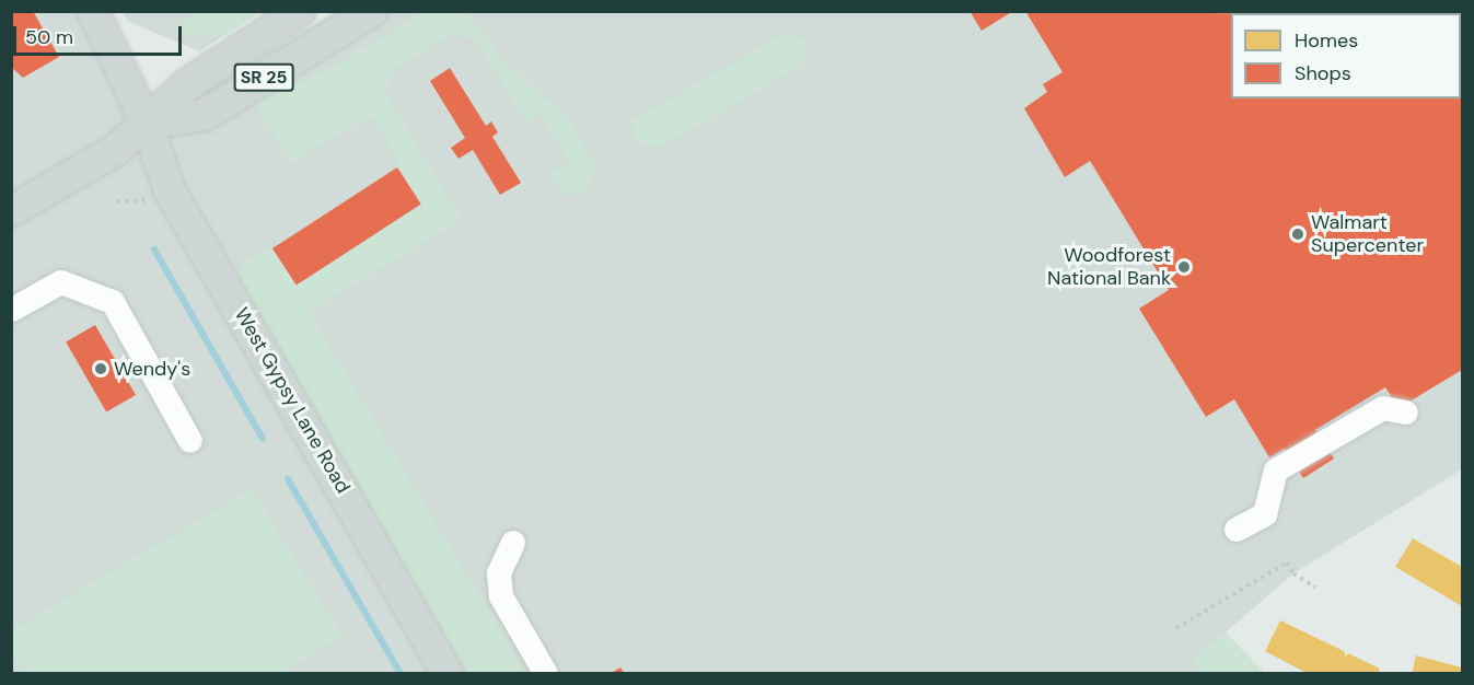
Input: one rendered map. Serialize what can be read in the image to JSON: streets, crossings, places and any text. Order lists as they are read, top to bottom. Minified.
{"streets":{"main road":["SR 25","West Gypsy Lane Road"]},"crossings":[["SR 25","West Gypsy Lane Road"]],"places":["Walmart Supercenter","Woodforest National Bank","Wendy's"],"legend":["Homes","Shops"],"scale_bar":"50 m"}
